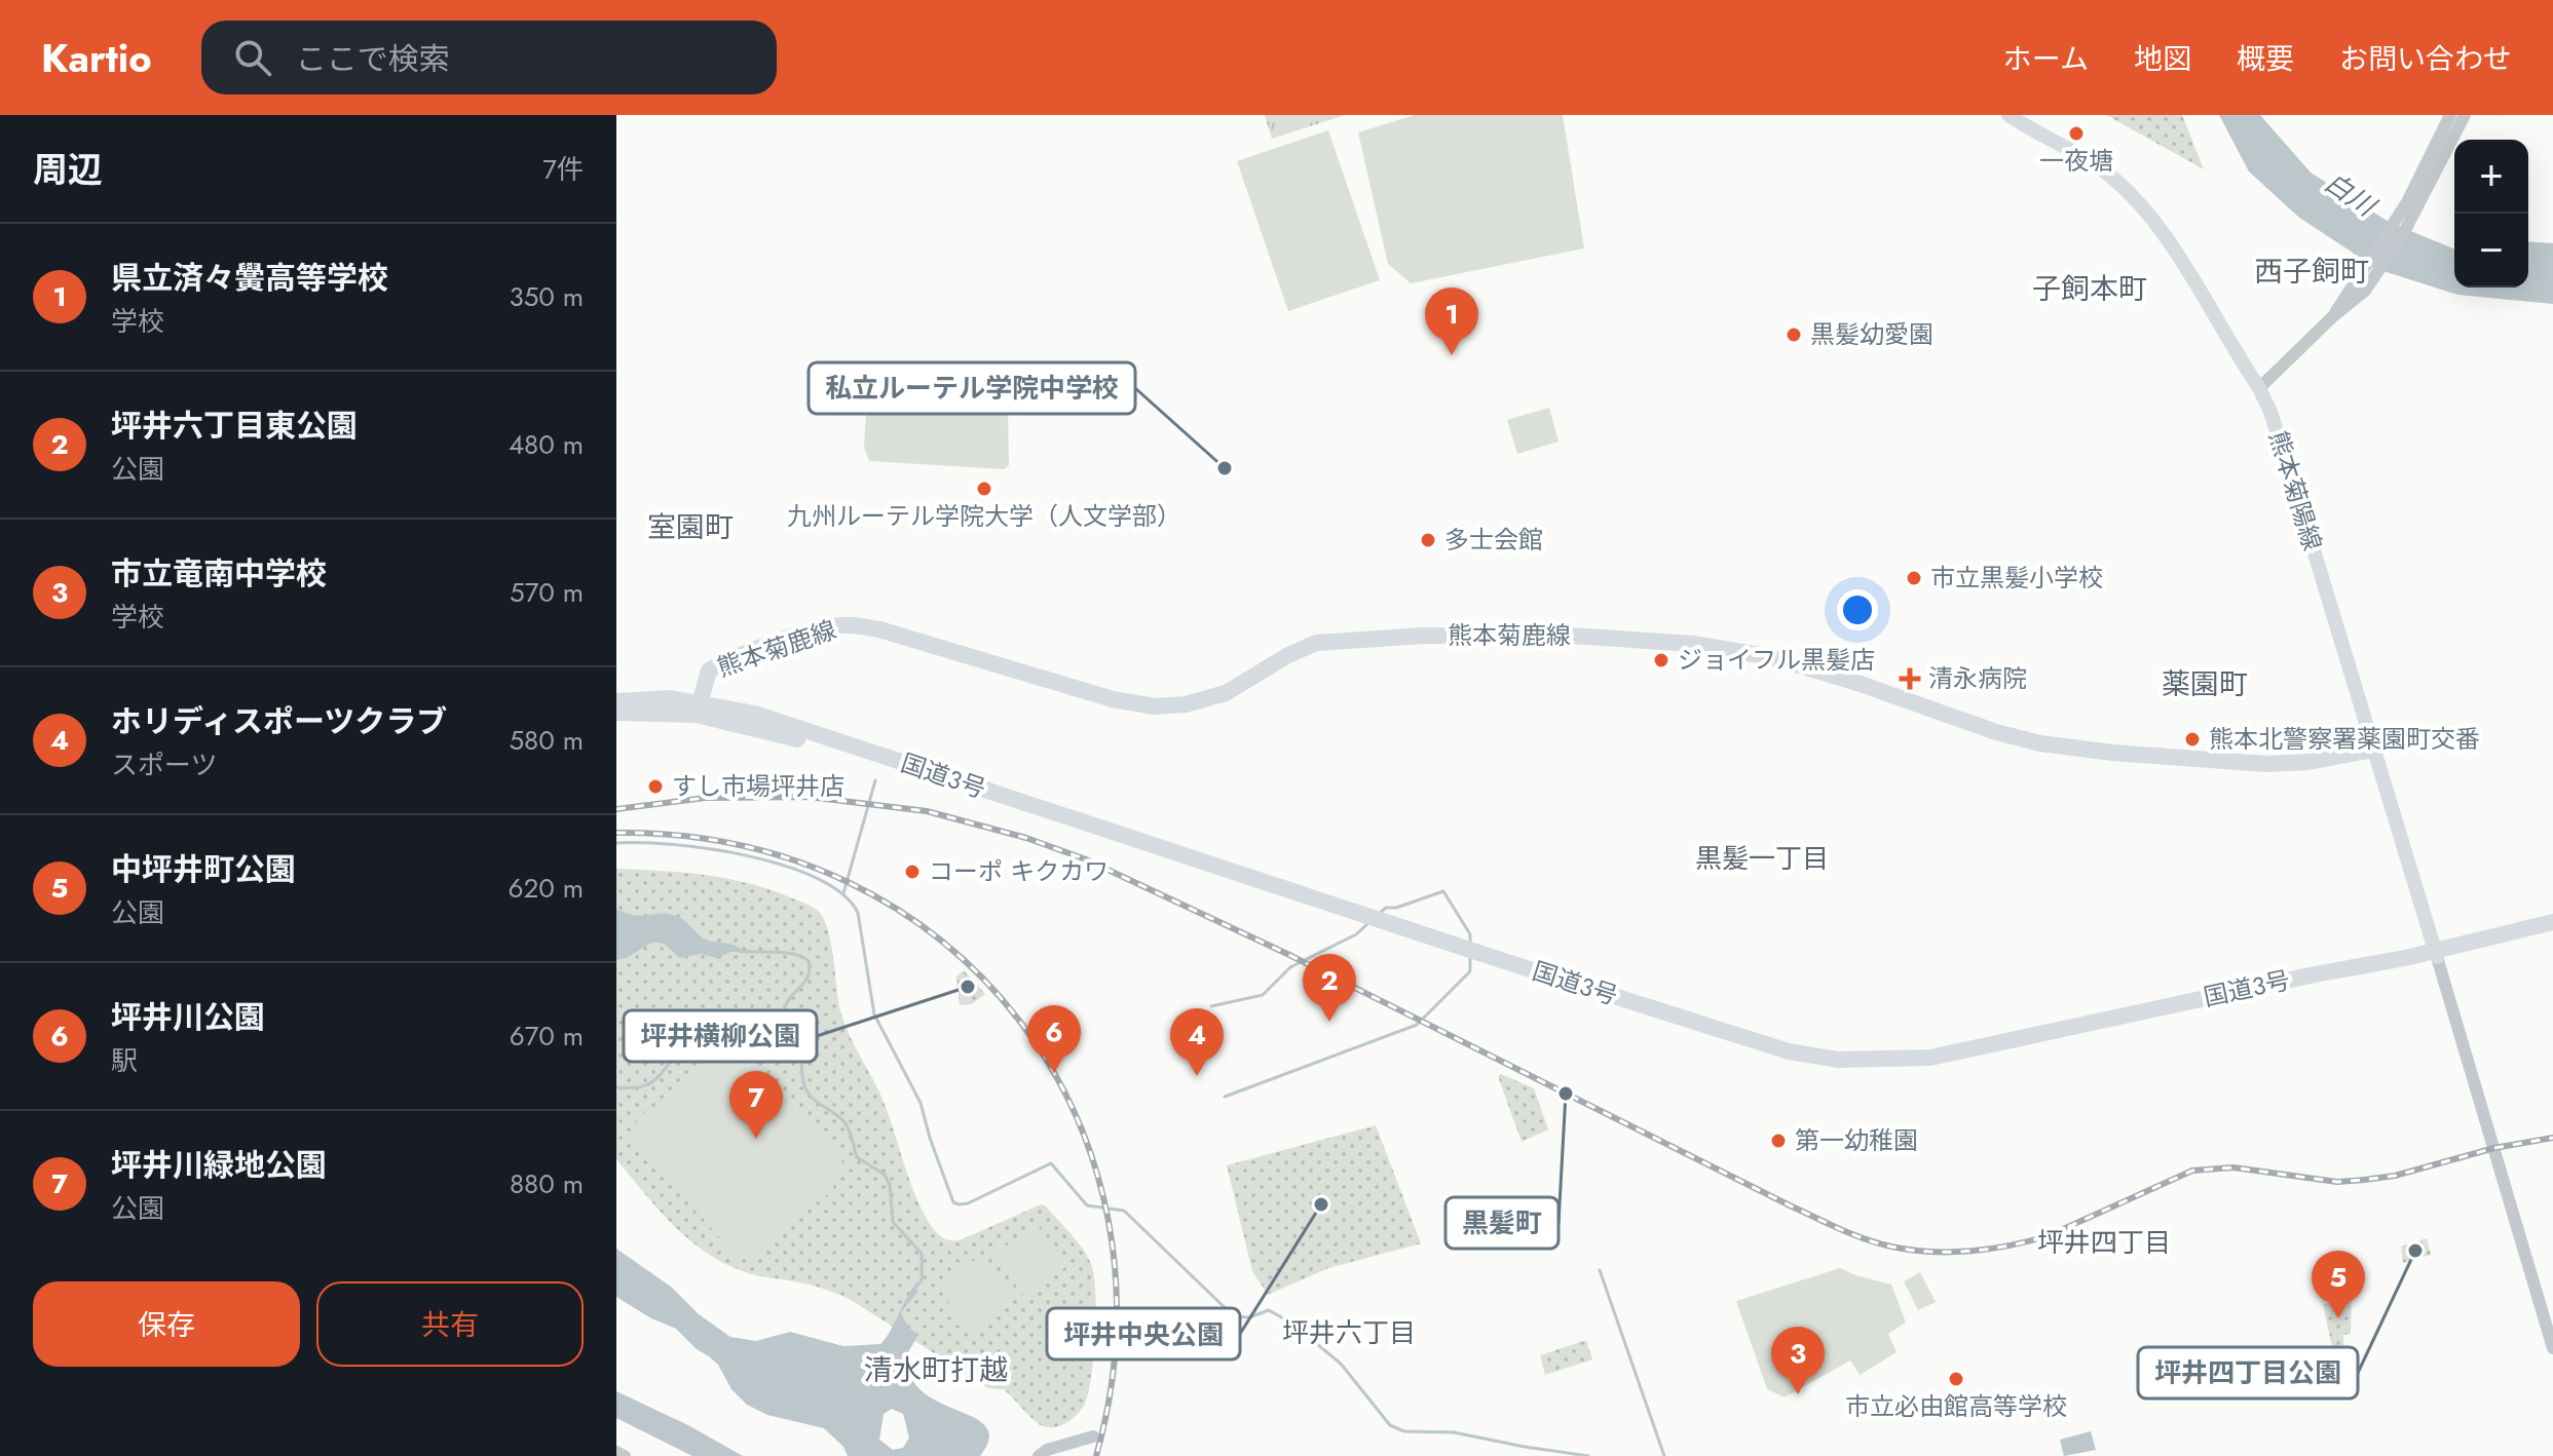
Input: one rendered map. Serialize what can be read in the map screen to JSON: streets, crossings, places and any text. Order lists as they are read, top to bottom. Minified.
{"streets":{"main road":["熊本菊陽線","熊本菊鹿線","国道3号"]},"crossings":[["熊本菊陽線","熊本菊鹿線"],["熊本菊陽線","国道3号"],["熊本菊鹿線","国道3号"]],"districts":["西子飼町","子飼本町","室園町","薬園町","黒髪一丁目","坪井四丁目","坪井六丁目","清水町打越"],"water":["白川"],"places":{"other":["一夜塘","黒髪幼愛園","私立ルーテル学院中学校","九州ルーテル学院大学（人文学部）","多士会館","市立黒髪小学校","ジョイフル黒髪店","熊本北警察署薬園町交番","すし市場坪井店","コーポ キクカワ","坪井横柳公園","黒髪町","第一幼稚園","坪井中央公園","坪井四丁目公園","市立必由館高等学校"],"health":["清永病院"]},"page":{"header":"Kartio","search":"ここで検索","nav":["ホーム","地図","概要","お問い合わせ"],"heading":["周辺","7件"],"map_buttons":["+","−"],"list":[{"mark":"1","name":"県立済々黌高等学校","note":"学校","value":"350 m"},{"mark":"2","name":"坪井六丁目東公園","note":"公園","value":"480 m"},{"mark":"3","name":"市立竜南中学校","note":"学校","value":"570 m"},{"mark":"4","name":"ホリディスポーツクラブ","note":"スポーツ","value":"580 m"},{"mark":"5","name":"中坪井町公園","note":"公園","value":"620 m"},{"mark":"6","name":"坪井川公園","note":"駅","value":"670 m"},{"mark":"7","name":"坪井川緑地公園","note":"公園","value":"880 m"}],"pins":["1","2","6","4","7","5","3"],"buttons":["保存","共有"]}}
